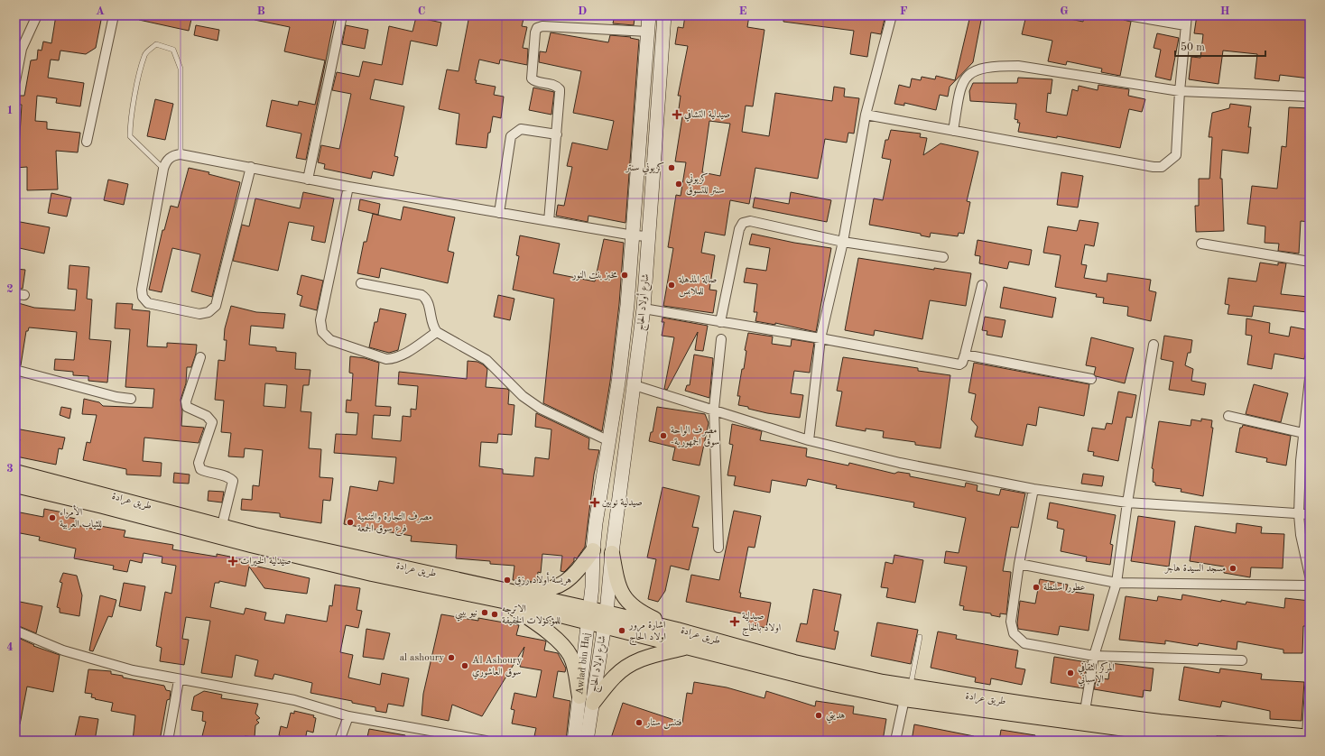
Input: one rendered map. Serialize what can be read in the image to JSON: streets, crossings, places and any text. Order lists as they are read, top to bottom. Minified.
{"streets":{"main road":["شارع أولاد الحاج","طريق عرادة","Awlad bin Haj","شارع اولاد الحاج"]},"crossings":[["شارع أولاد الحاج","Awlad bin Haj"],["شارع أولاد الحاج","شارع اولاد الحاج"],["طريق عرادة","Awlad bin Haj"],["طريق عرادة","شارع اولاد الحاج"]],"places":{"health":["صيدلية التشافي","صيدلية نوبين","صيدلية الخيرات","صيدلية اولاد بالحاج"],"other":["كزيوني سنتر","كزيوني سنتر للتسوق","مخبز بنت النور","صالة المذهلة للملابس","مصرف الواحة -سوق الجمهورية","الأمراء للثياب العربية","مصرف التجارة والتنمية فرع سوق الجمعة","مسجد السيدة هاجر","هريسة أولاد رزق","عطور اسلنطة","نيو بيبي","الاترجه للمؤكولات الخفيفة","اشارة مرور اولاد الحاج","al ashoury","Al Ashoury سوق العاشوري","المركز الثقافي الإسباني","هديتي","فتنس ستار"]},"scale_bar":"50 m","grid":{"columns":["A","B","C","D","E","F","G","H"],"rows":["1","2","3","4"]}}
